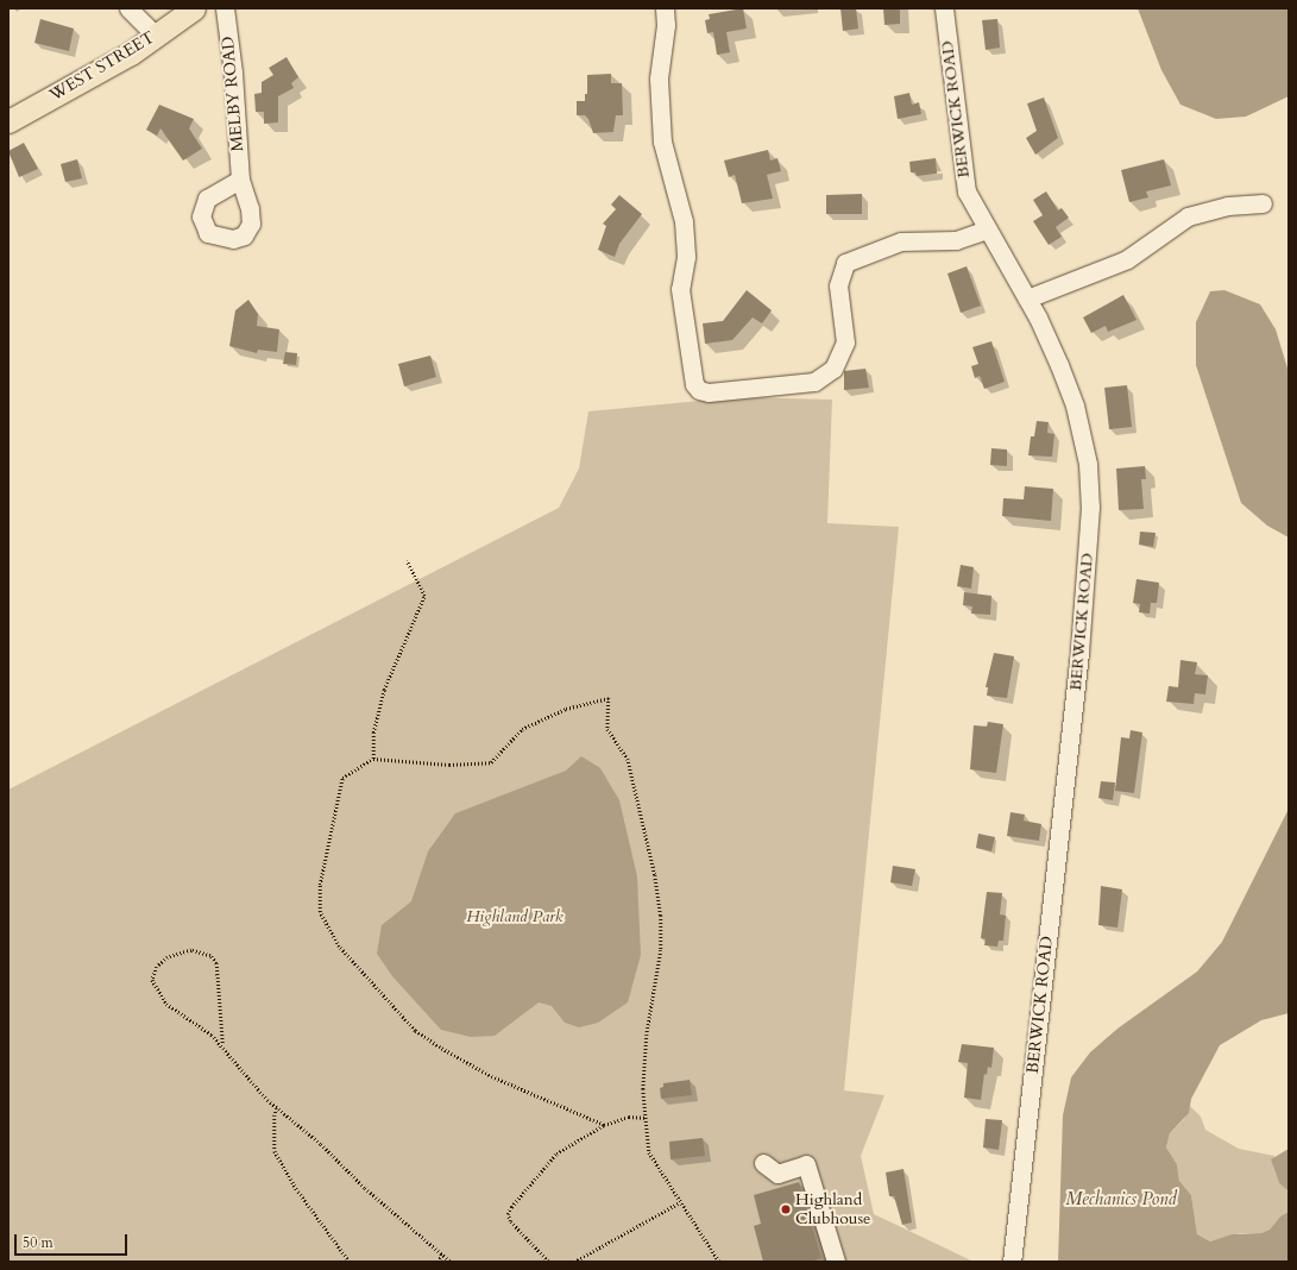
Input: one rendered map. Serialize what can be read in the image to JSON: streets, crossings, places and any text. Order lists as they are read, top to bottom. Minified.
{"streets":{"main road":["WEST STREET"],"street":["MELBY ROAD","BERWICK ROAD"]},"water":["Mechanics Pond"],"parks":["Highland Park"],"places":["Highland Clubhouse"],"scale_bar":"50 m"}
